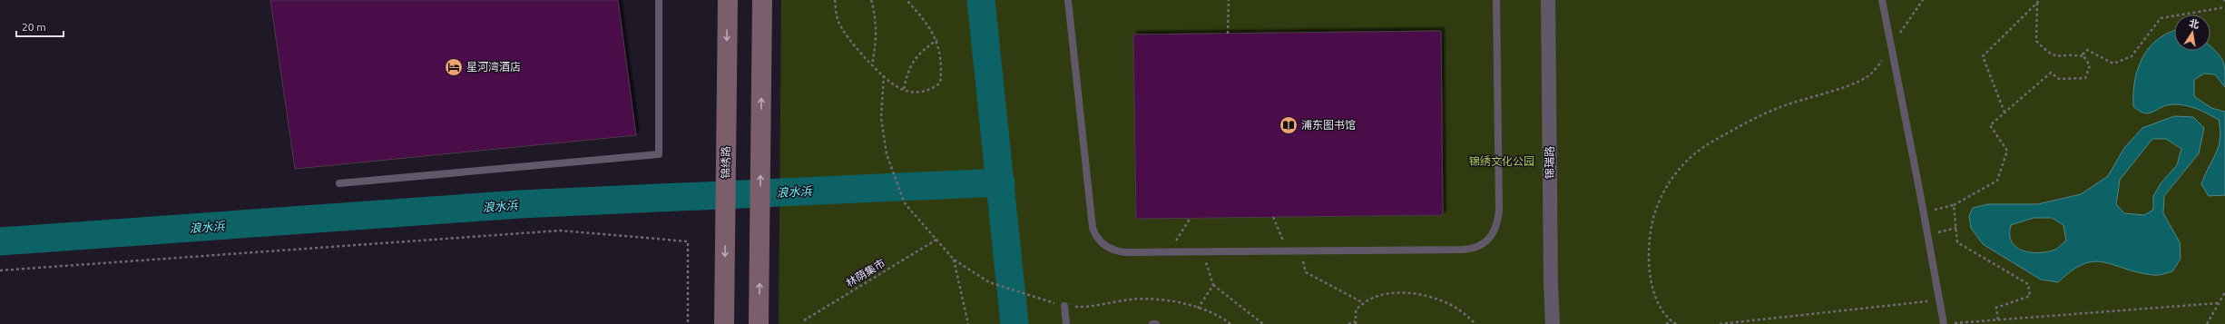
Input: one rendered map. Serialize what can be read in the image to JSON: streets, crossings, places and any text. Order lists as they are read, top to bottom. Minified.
{"streets":{"main road":["锦绣路"],"street":["锦瑞路"],"path":["林荫集市"]},"water":["浪水浜"],"parks":["锦绣文化公园"],"places":{"hotel":["星河湾酒店"],"library":["浦东图书馆"]},"scale_bar":"20 m","north":"top"}
